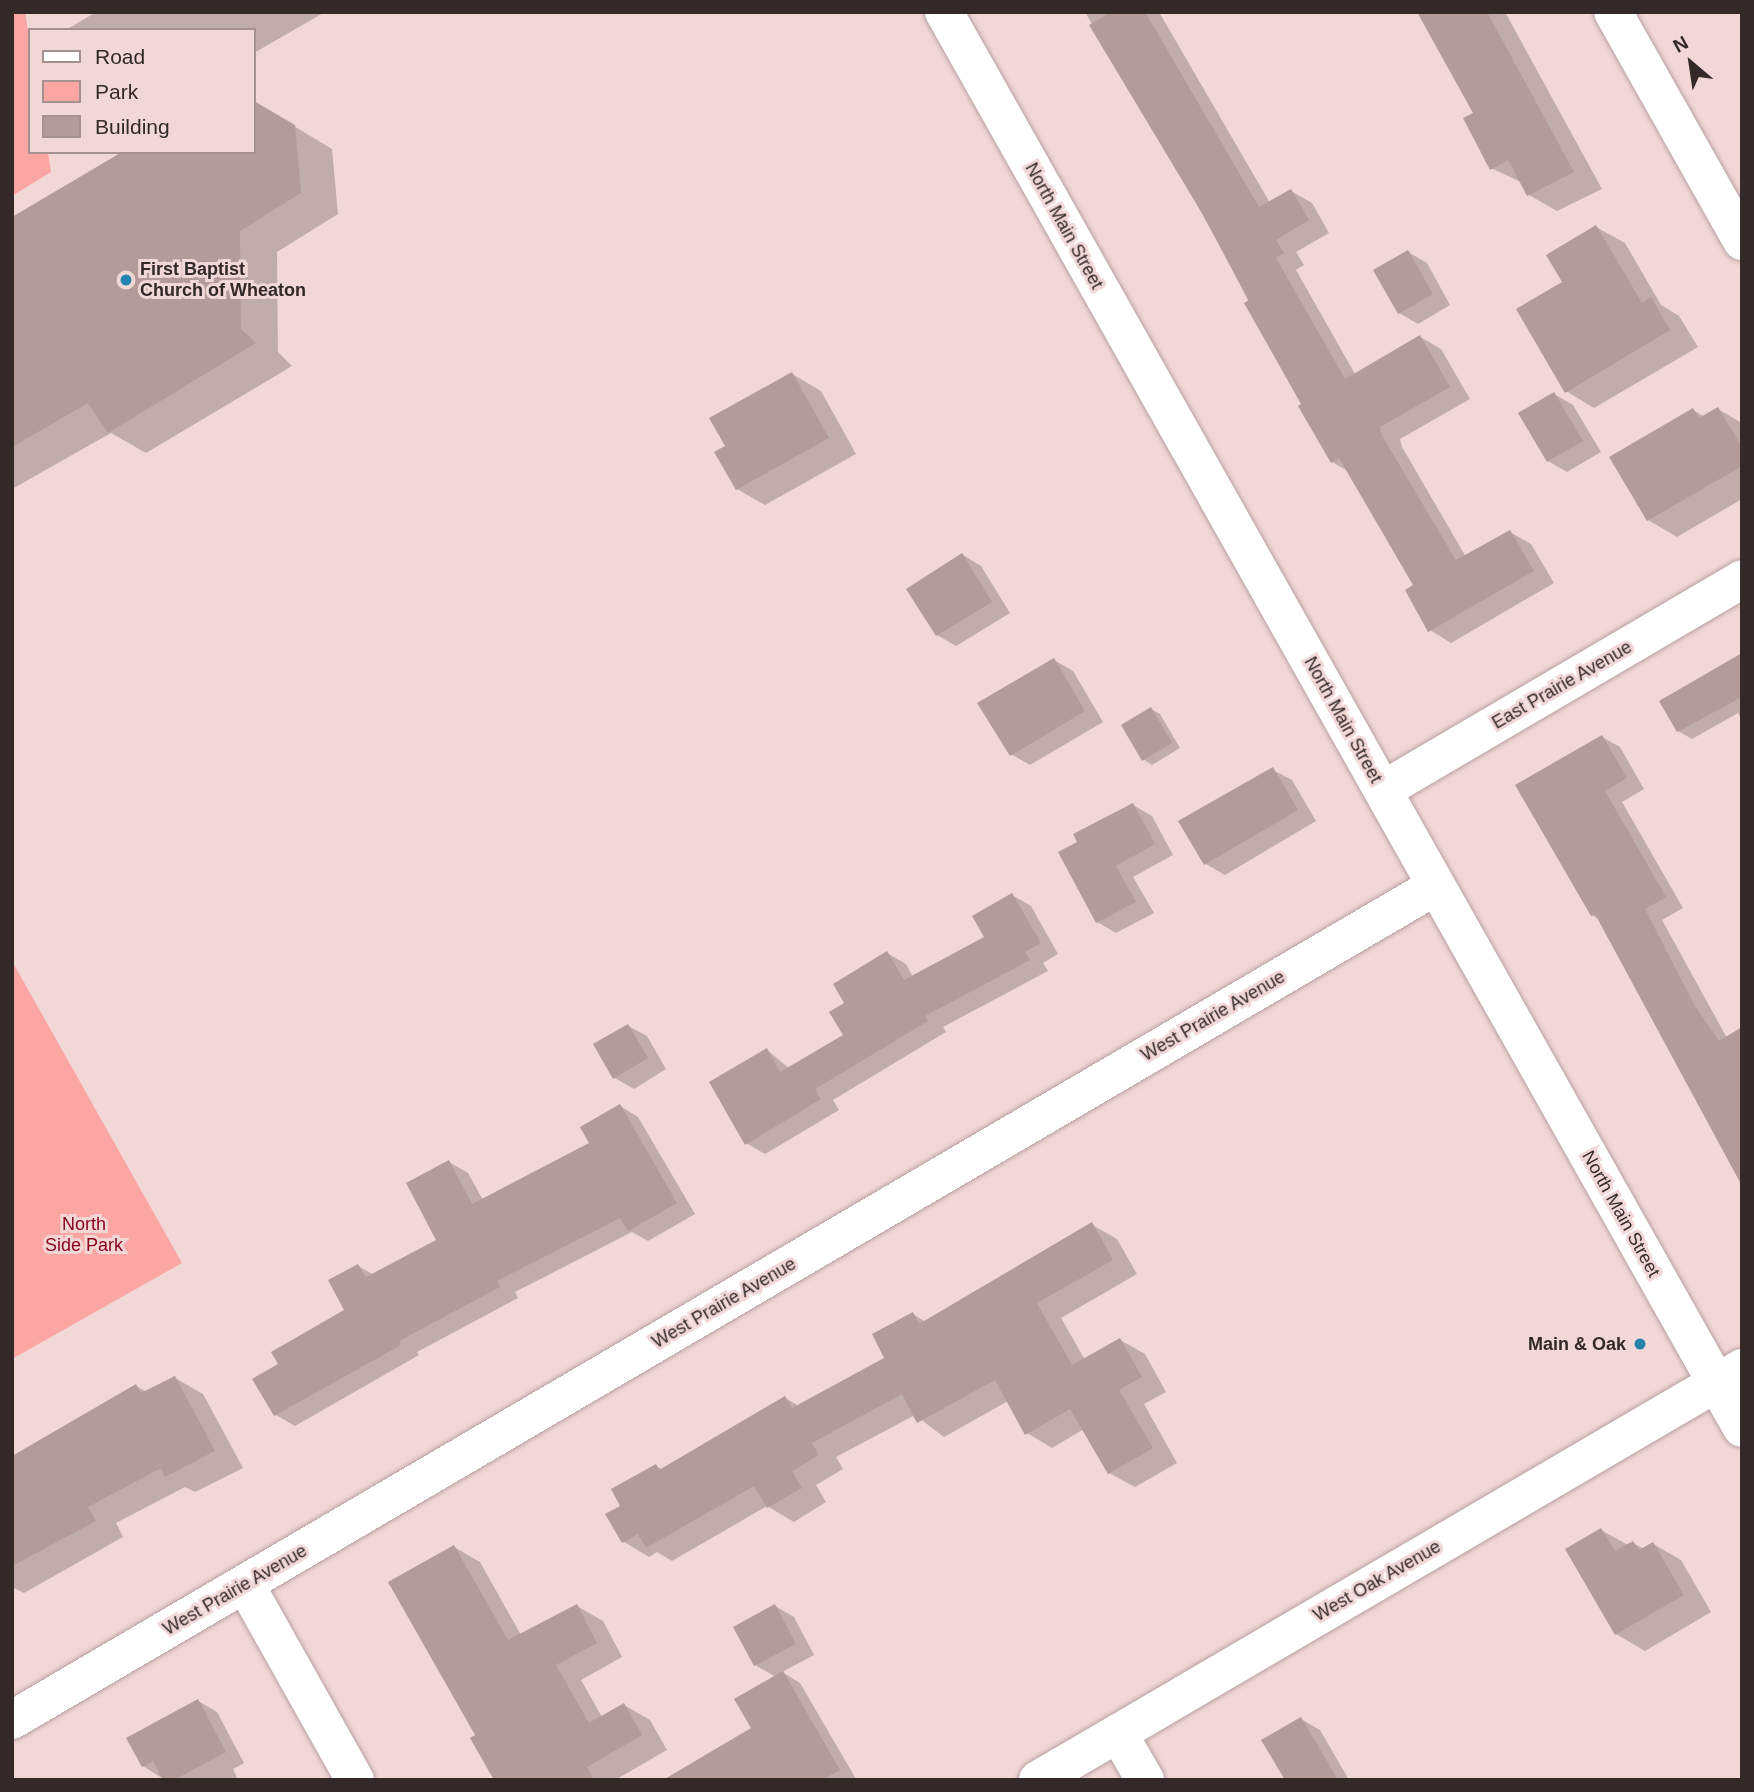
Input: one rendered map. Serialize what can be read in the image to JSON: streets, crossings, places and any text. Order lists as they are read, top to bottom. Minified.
{"streets":{"street":["North Main Street","East Prairie Avenue","West Prairie Avenue","West Oak Avenue"]},"crossings":[["North Main Street","East Prairie Avenue"],["North Main Street","West Prairie Avenue"],["North Main Street","West Oak Avenue"]],"parks":["North Side Park"],"places":["First Baptist Church of Wheaton","Main & Oak"],"legend":["Road","Park","Building"],"north":"top left"}
